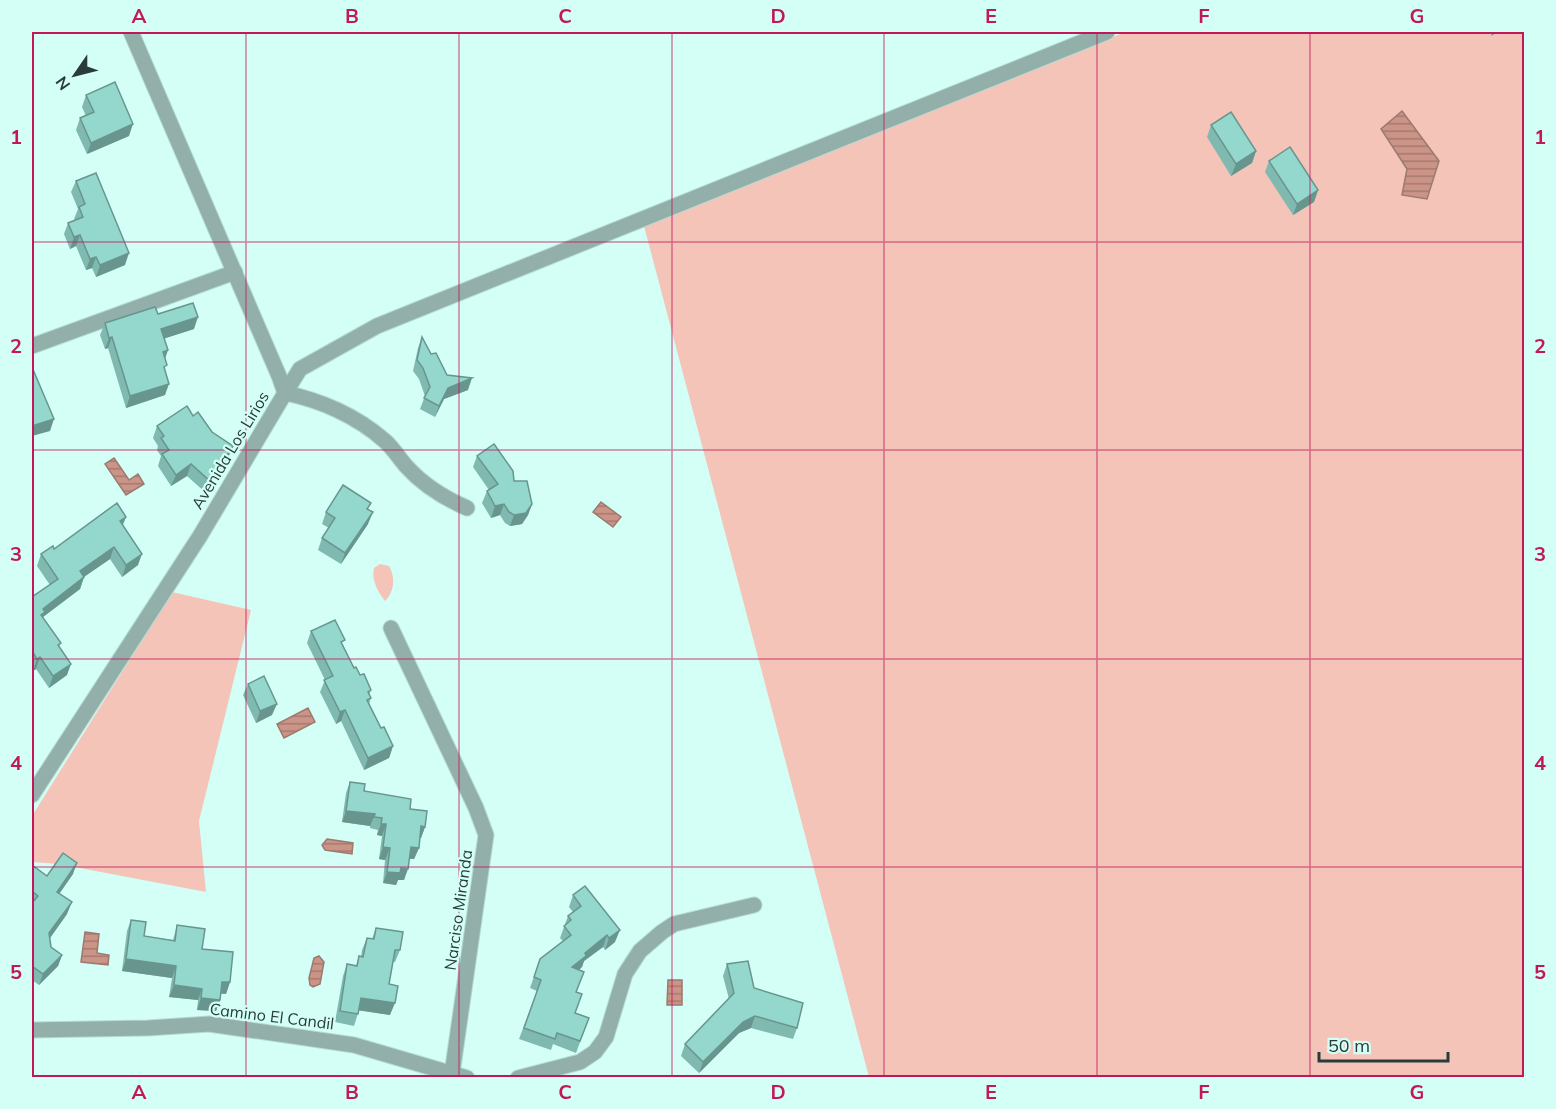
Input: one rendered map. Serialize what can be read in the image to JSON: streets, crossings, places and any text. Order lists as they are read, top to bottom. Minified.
{"streets":{"street":["Avenida Los Lirios","Narciso Miranda","Camino El Candil"]},"crossings":[["Narciso Miranda","Camino El Candil"]],"scale_bar":"50 m","north":"bottom left","grid":{"columns":["A","B","C","D","E","F","G"],"rows":["1","2","3","4","5"]}}
